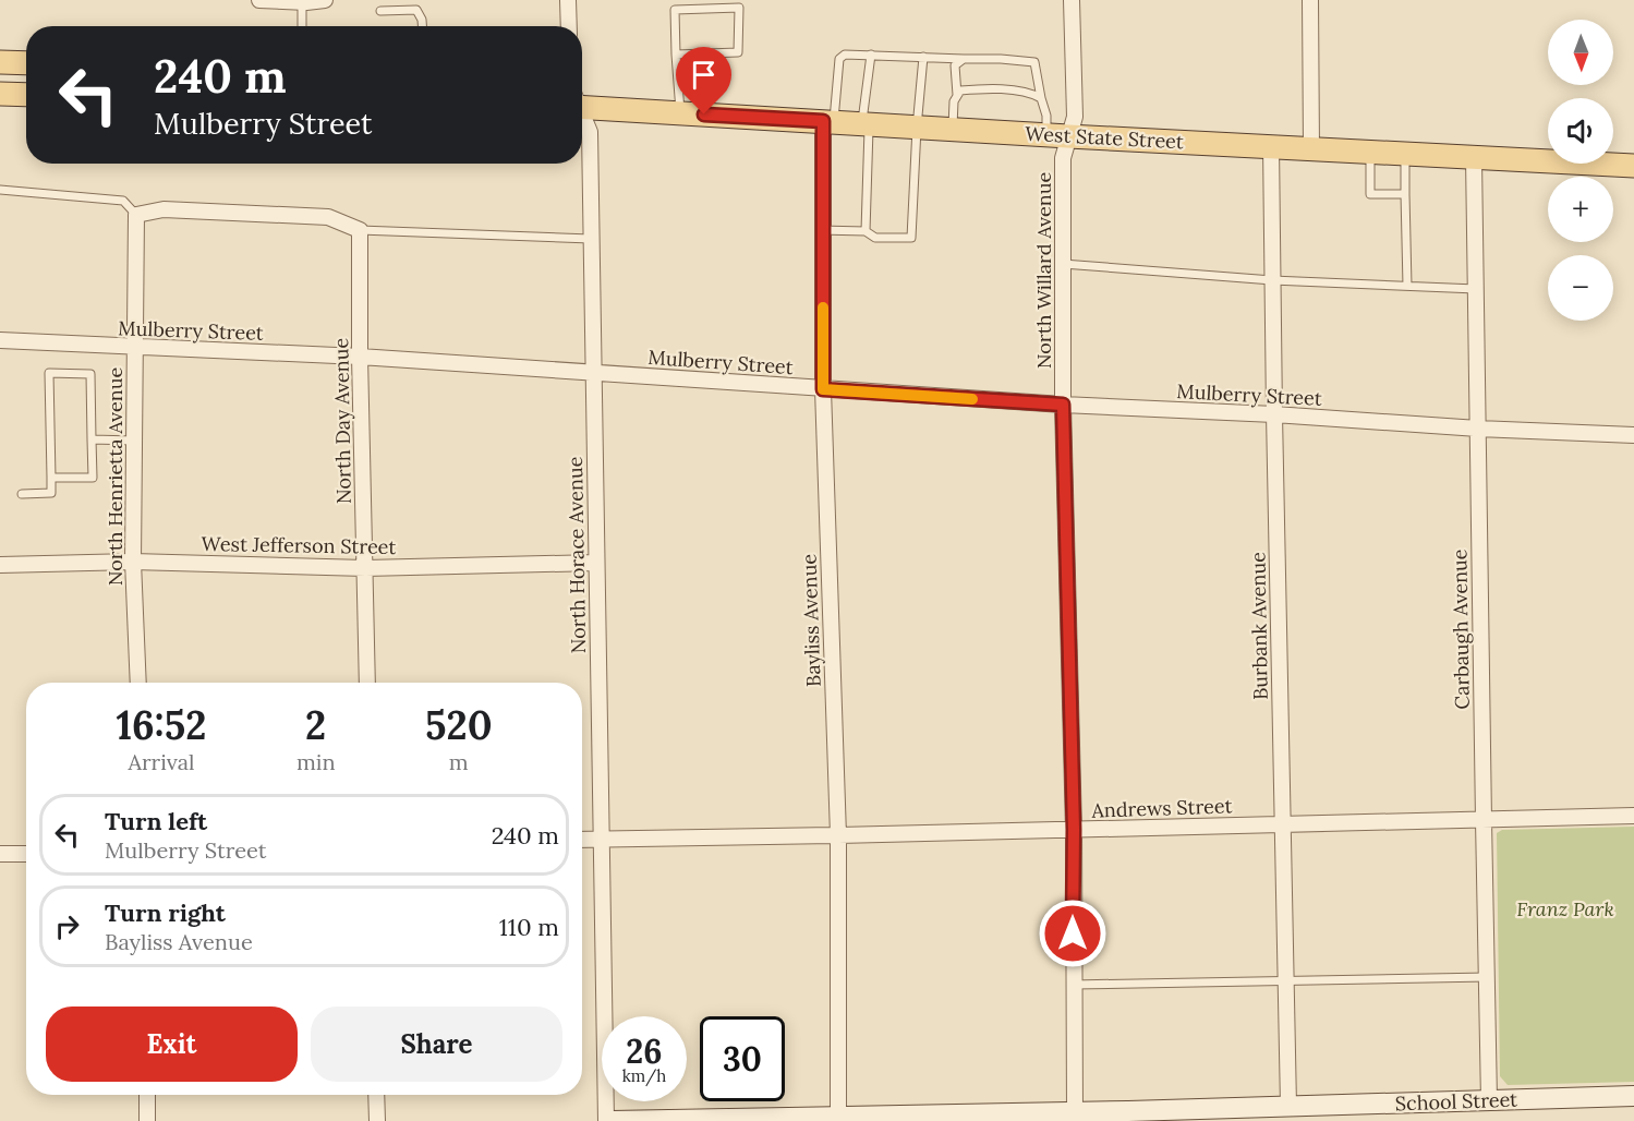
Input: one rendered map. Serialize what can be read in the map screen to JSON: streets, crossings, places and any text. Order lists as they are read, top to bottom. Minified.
{"streets":{"main road":["West State Street","School Street"],"street":["North Willard Avenue","Mulberry Street","North Day Avenue","North Henrietta Avenue","West Jefferson Street","North Horace Avenue","Bayliss Avenue","Burbank Avenue","Carbaugh Avenue","Andrews Street"]},"crossings":[["West State Street","North Willard Avenue"],["West State Street","Bayliss Avenue"],["West State Street","Burbank Avenue"],["West State Street","Carbaugh Avenue"],["North Willard Avenue","Mulberry Street"],["North Willard Avenue","Andrews Street"],["North Willard Avenue","School Street"],["Mulberry Street","North Day Avenue"],["Mulberry Street","North Henrietta Avenue"],["Mulberry Street","North Horace Avenue"],["Mulberry Street","Bayliss Avenue"],["Mulberry Street","Burbank Avenue"],["Mulberry Street","Carbaugh Avenue"],["North Day Avenue","West Jefferson Street"],["North Henrietta Avenue","West Jefferson Street"],["West Jefferson Street","North Horace Avenue"],["North Horace Avenue","Andrews Street"],["Bayliss Avenue","Andrews Street"],["Bayliss Avenue","School Street"],["Burbank Avenue","Andrews Street"],["Burbank Avenue","School Street"],["Carbaugh Avenue","Andrews Street"],["Carbaugh Avenue","School Street"]],"parks":["Franz Park"],"north":"bottom","page":{"map_buttons":["+","−"],"turn":["240 m","Mulberry Street"],"eta":["16:52","Arrival","2","min","520","m"],"list":[{"name":"Turn left","note":"Mulberry Street","value":"240 m"},{"name":"Turn right","note":"Bayliss Avenue","value":"110 m"}],"buttons":["Exit","Share"],"speed":"26 km/h","limit":"30"}}
